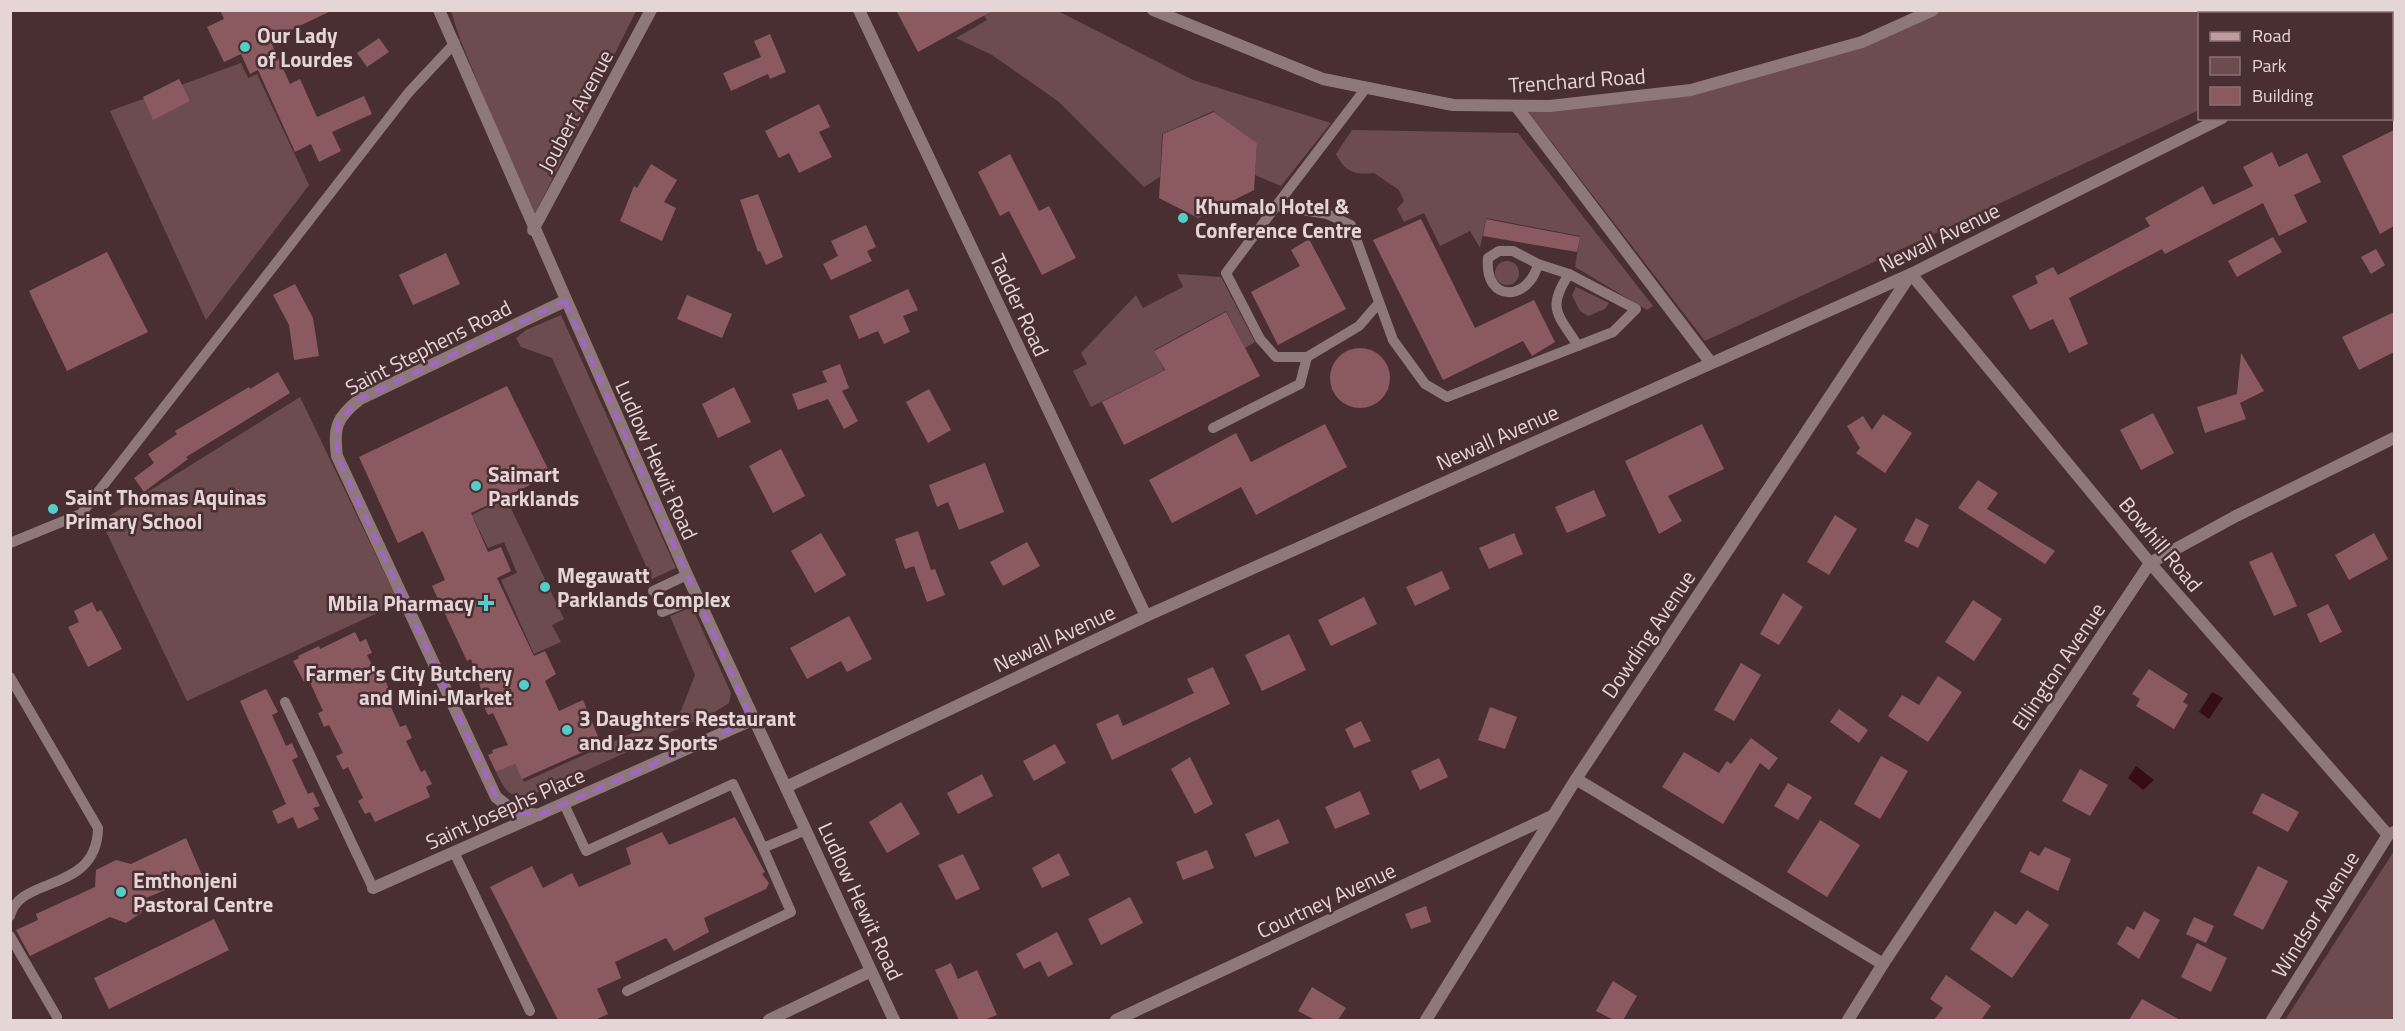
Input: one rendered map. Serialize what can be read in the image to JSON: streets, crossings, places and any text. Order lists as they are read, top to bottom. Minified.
{"streets":{"street":["Trenchard Road","Joubert Avenue","Newall Avenue","Tadder Road","Saint Stephens Road","Ludlow Hewit Road","Bowhill Road","Dowding Avenue","Ellington Avenue","Saint Josephs Place","Courtney Avenue","Windsor Avenue"]},"crossings":[["Joubert Avenue","Ludlow Hewit Road"],["Newall Avenue","Tadder Road"],["Newall Avenue","Ludlow Hewit Road"],["Newall Avenue","Bowhill Road"],["Newall Avenue","Dowding Avenue"],["Saint Stephens Road","Ludlow Hewit Road"],["Saint Stephens Road","Saint Josephs Place"],["Ludlow Hewit Road","Saint Josephs Place"],["Bowhill Road","Dowding Avenue"],["Bowhill Road","Ellington Avenue"],["Bowhill Road","Windsor Avenue"],["Dowding Avenue","Courtney Avenue"]],"places":{"other":["Our Lady of Lourdes","Khumalo Hotel & Conference Centre","Saimart Parklands","Saint Thomas Aquinas Primary School","Megawatt Parklands Complex","Farmer's City Butchery and Mini-Market","3 Daughters Restaurant and Jazz Sports","Emthonjeni Pastoral Centre"],"health":["Mbila Pharmacy"]},"legend":["Road","Park","Building"]}
